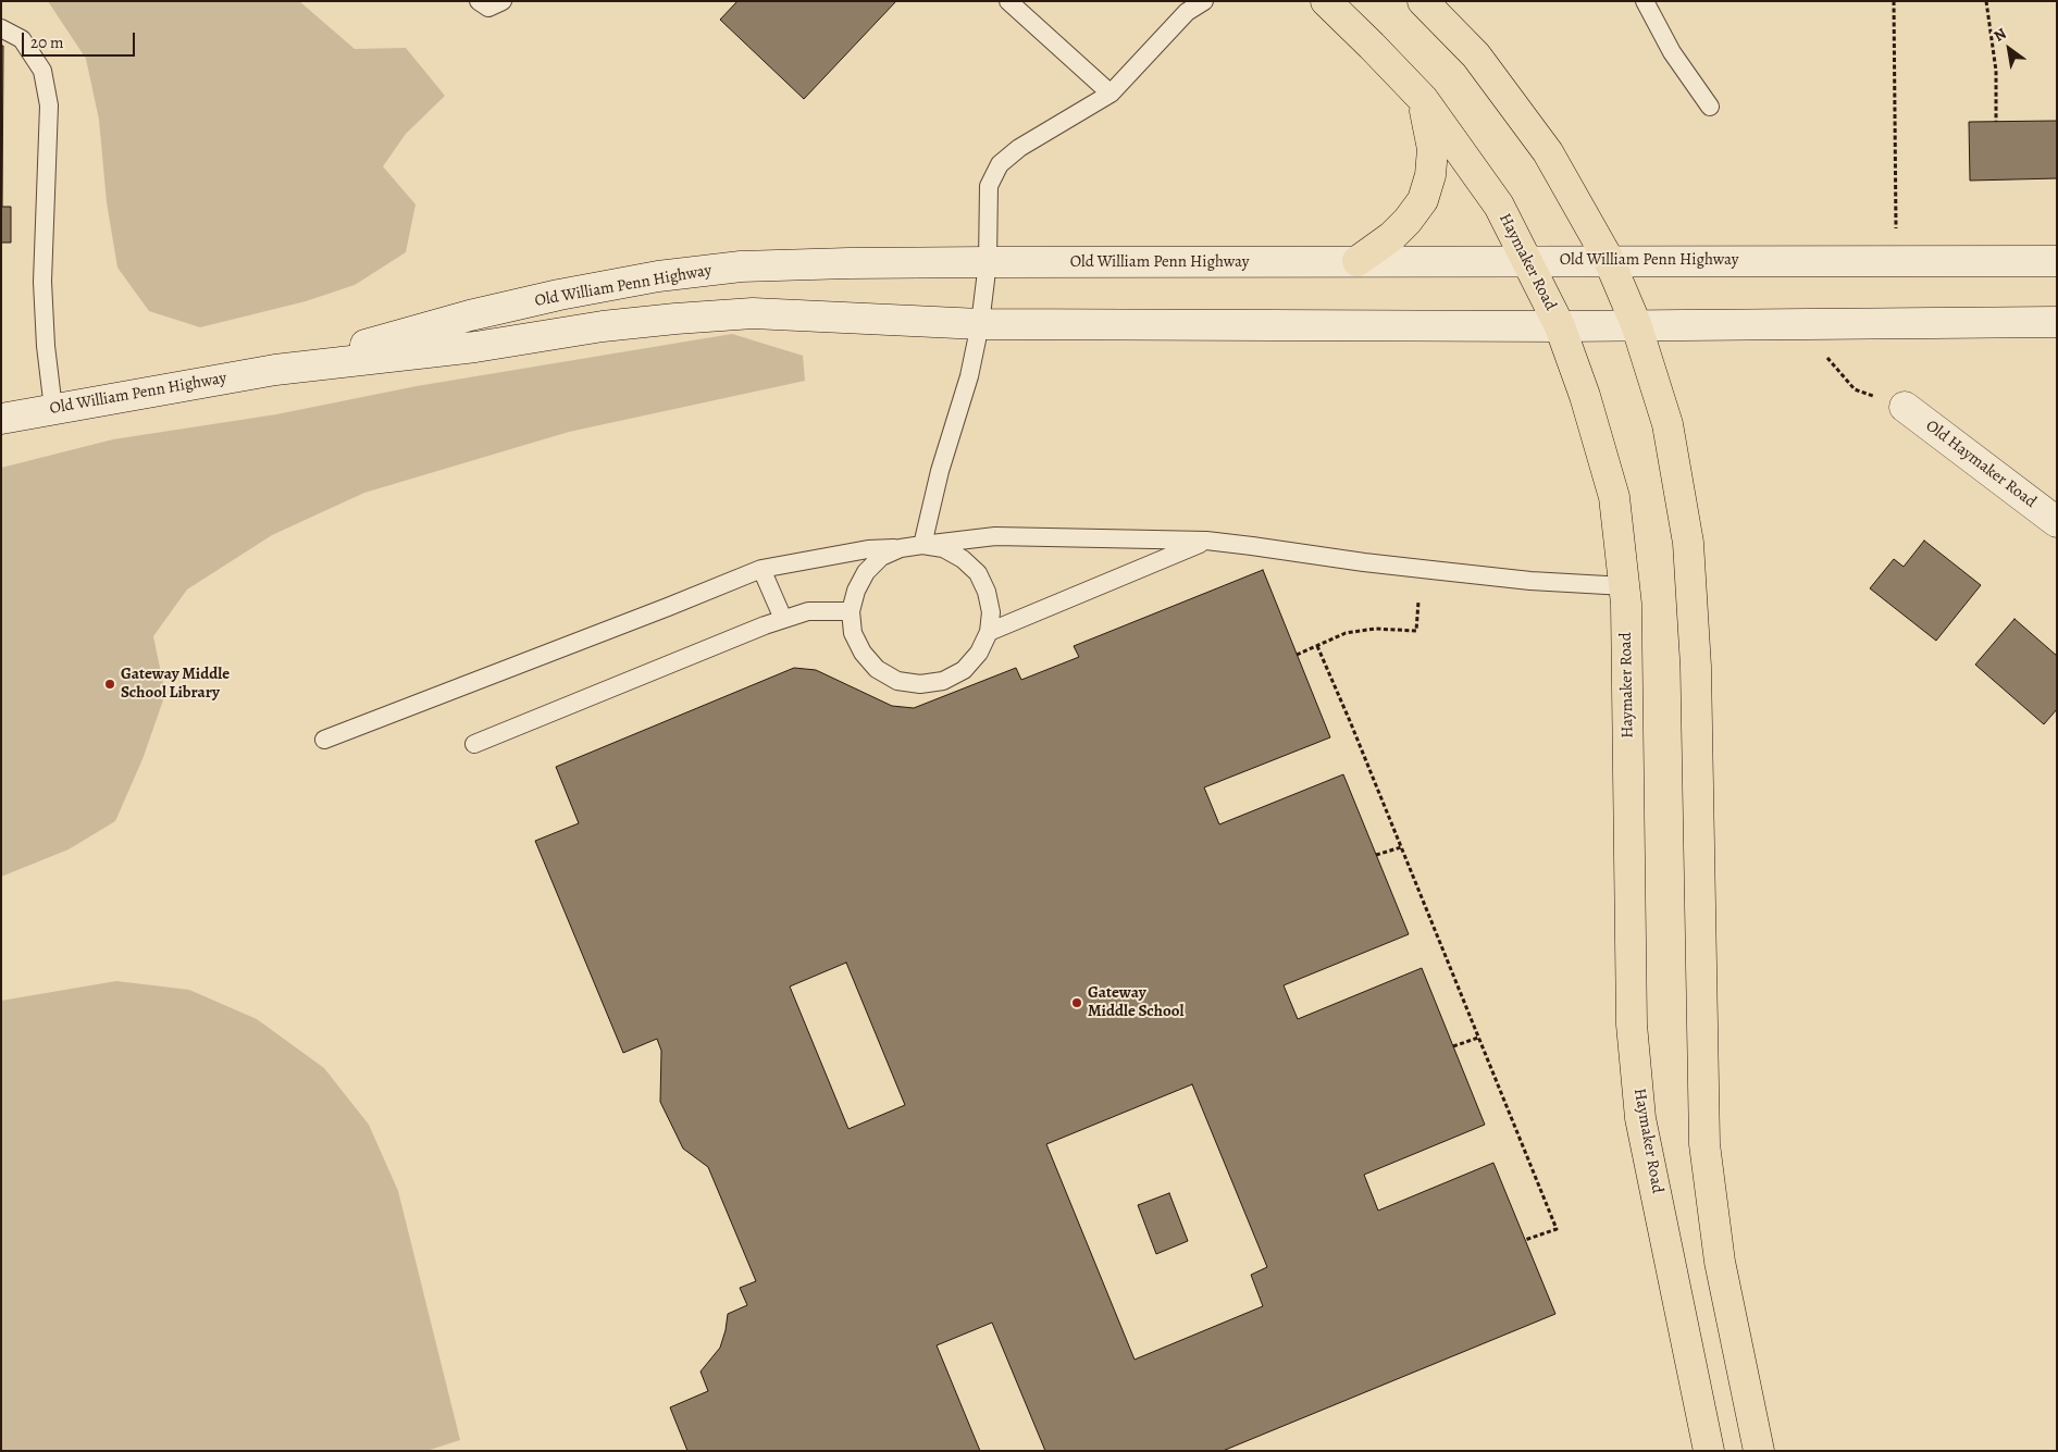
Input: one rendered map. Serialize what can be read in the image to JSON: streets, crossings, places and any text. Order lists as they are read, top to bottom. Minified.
{"streets":{"main road":["Old William Penn Highway","Haymaker Road","Old Haymaker Road"]},"crossings":[["Old William Penn Highway","Haymaker Road"]],"places":["Gateway Middle School Library","Gateway Middle School"],"scale_bar":"20 m","north":"top left"}
